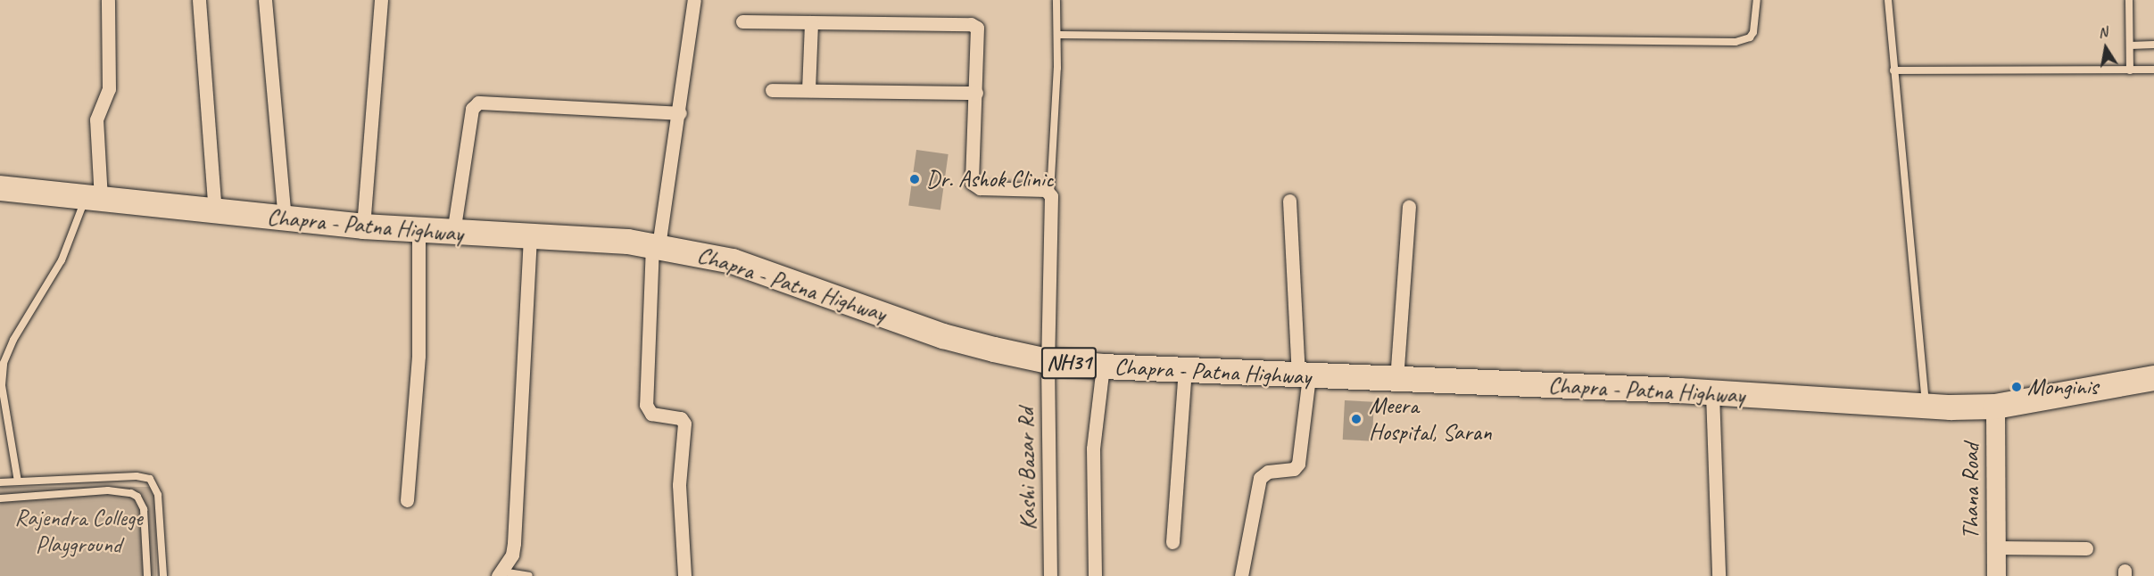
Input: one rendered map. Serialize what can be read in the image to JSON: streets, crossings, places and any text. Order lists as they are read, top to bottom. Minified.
{"streets":{"highway":["Chapra - Patna Highway","NH31"],"street":["Kashi Bazar Rd","Thana Road"]},"crossings":[["Chapra - Patna Highway","Kashi Bazar Rd"],["Chapra - Patna Highway","Thana Road"]],"parks":["Rajendra College Playground"],"places":["Dr. Ashok Clinic","Monginis","Meera Hospital, Saran"],"north":"top"}
